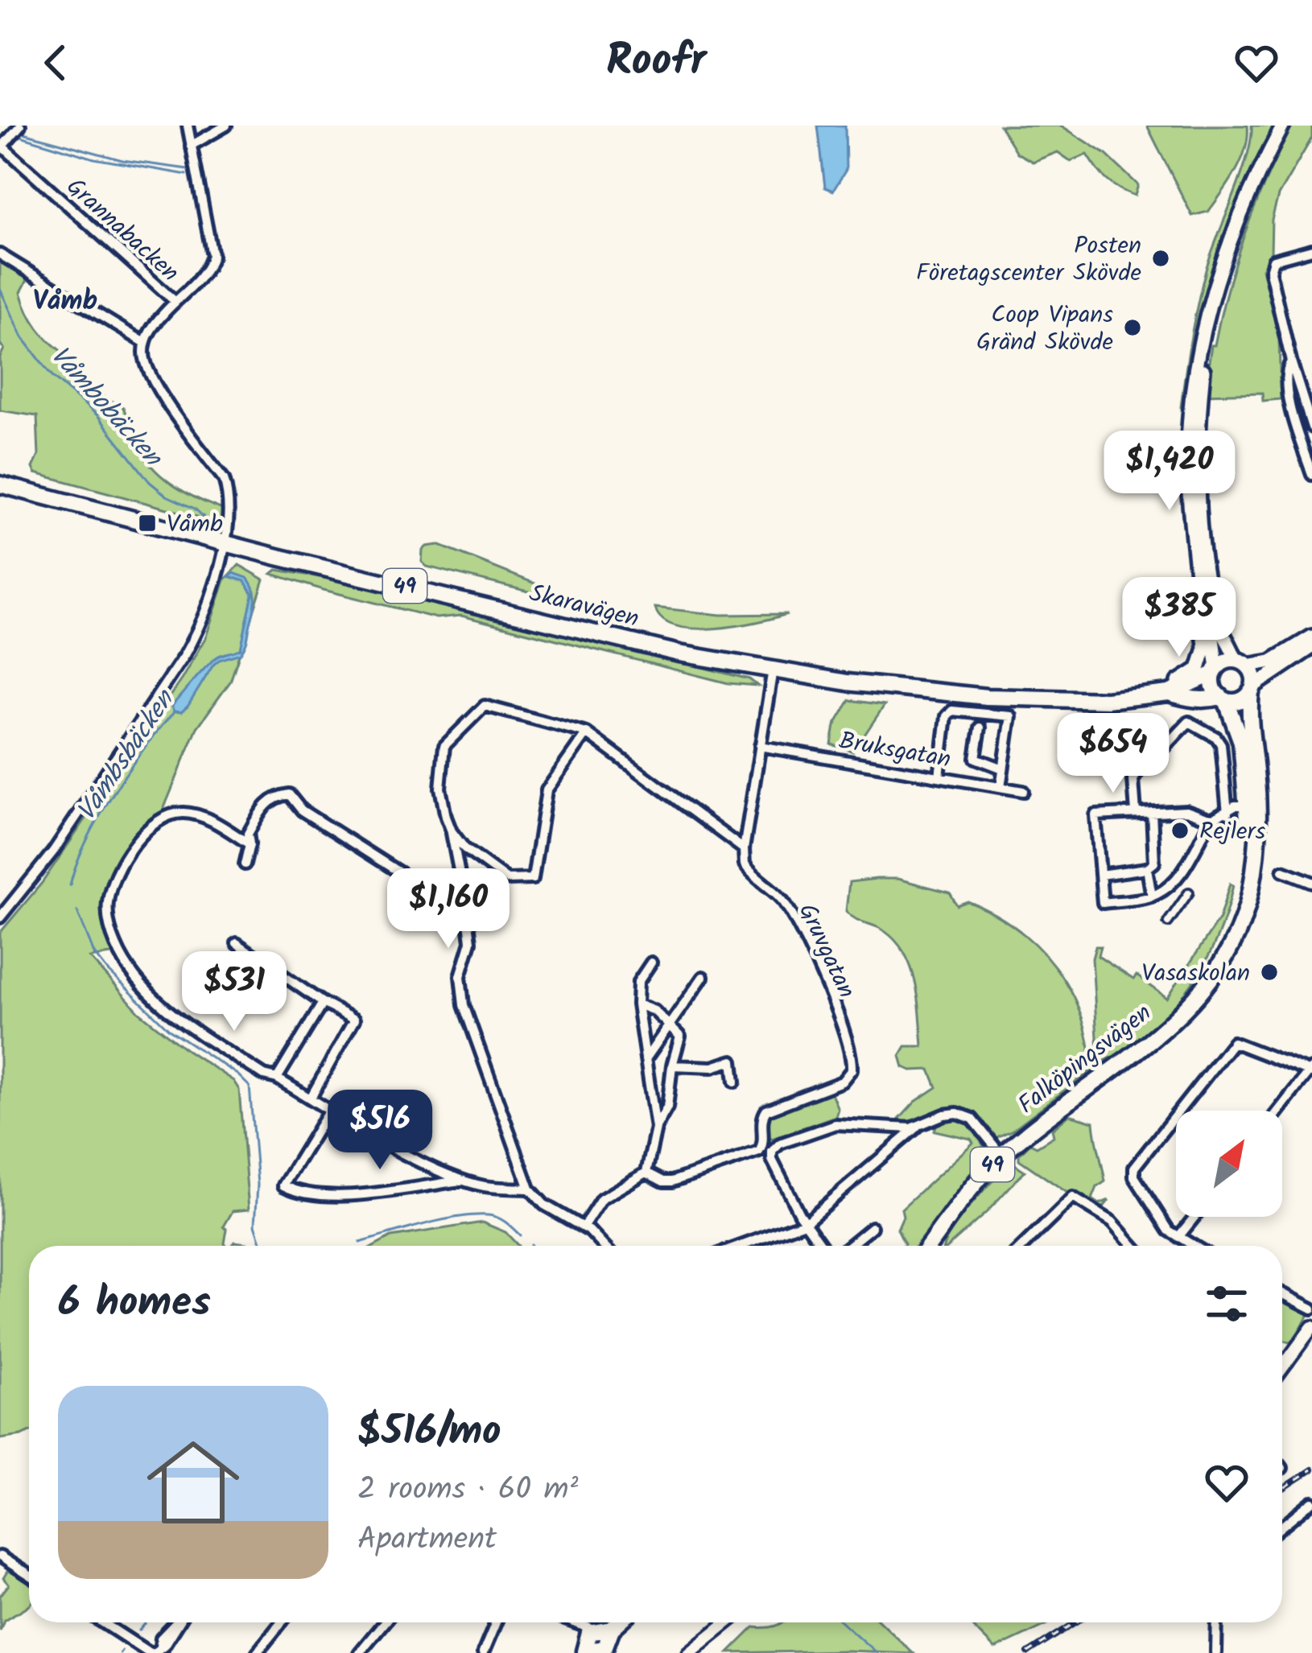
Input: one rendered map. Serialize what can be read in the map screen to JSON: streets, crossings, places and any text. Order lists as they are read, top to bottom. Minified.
{"streets":{"main road":["49","Skaravägen","Falköpingsvägen"],"street":["Grannabacken","Bruksgatan","Gruvgatan"]},"crossings":[["49","Skaravägen"],["49","Falköpingsvägen"],["Skaravägen","Falköpingsvägen"]],"districts":["Våmb"],"water":["Våmbobäcken","Våmbsbäcken"],"places":{"other":["Posten Företagscenter Skövde","Coop Vipans Gränd Skövde","Rejlers","Vasaskolan"],"transit":["Våmb"]},"north":"top right","page":{"header":"Roofr","price":["$1,420","$385","$654","$1,160","$531","$516"],"heading":"6 homes","list":[{"name":"$516/mo","note":"2 rooms · 60 m² · Apartment"}]}}
